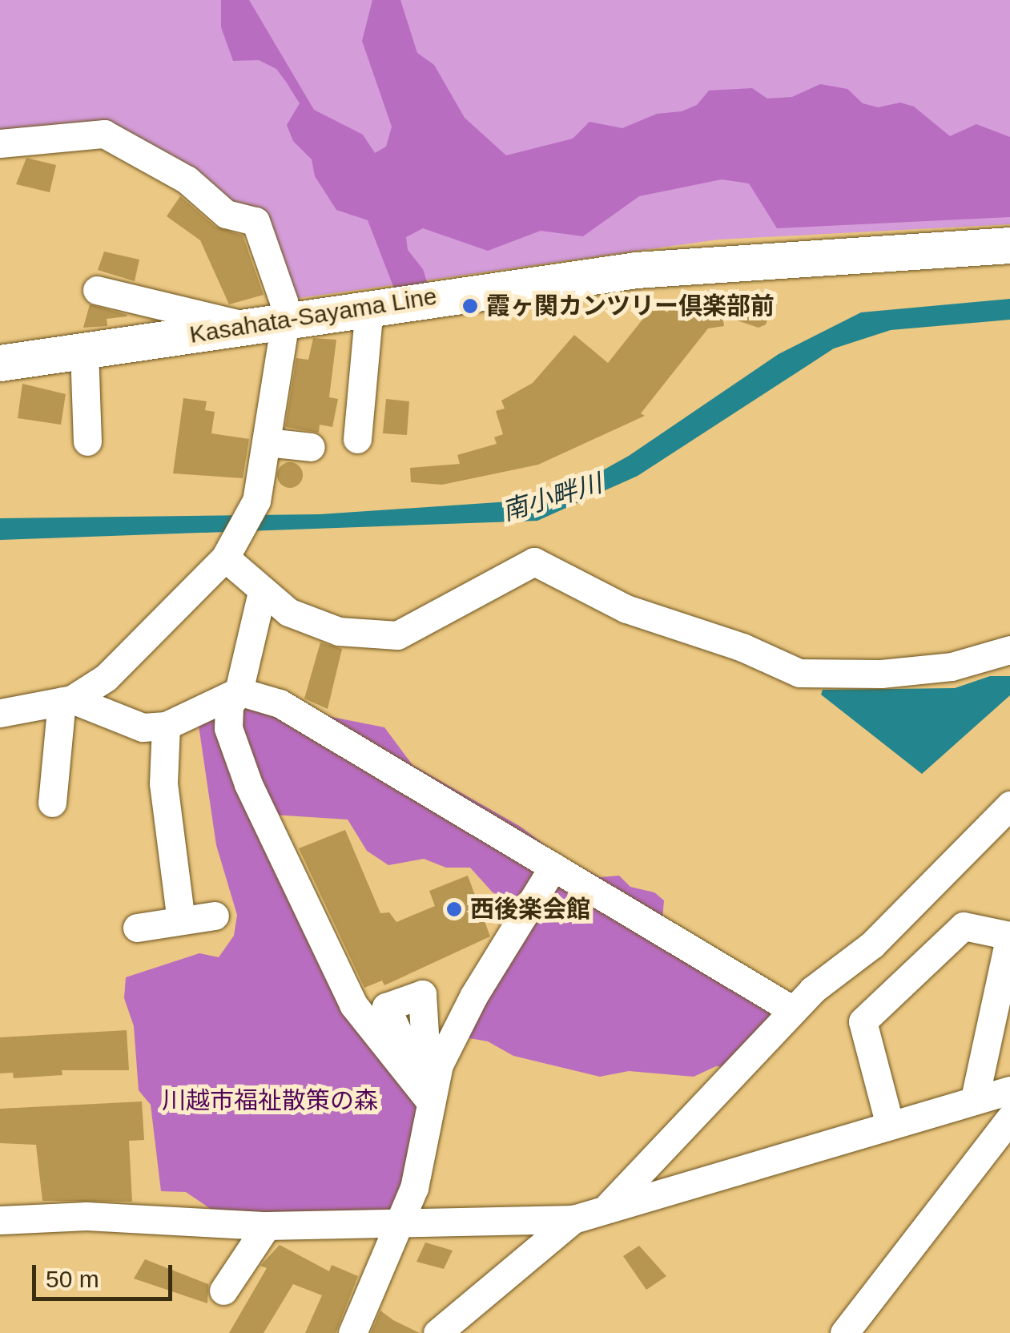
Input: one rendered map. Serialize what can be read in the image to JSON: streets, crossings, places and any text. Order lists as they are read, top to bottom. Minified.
{"streets":{"main road":["Kasahata-Sayama Line"]},"water":["南小畔川"],"parks":["川越市福祉散策の森"],"places":["霞ヶ関カンツリー倶楽部前","西後楽会館"],"scale_bar":"50 m"}
